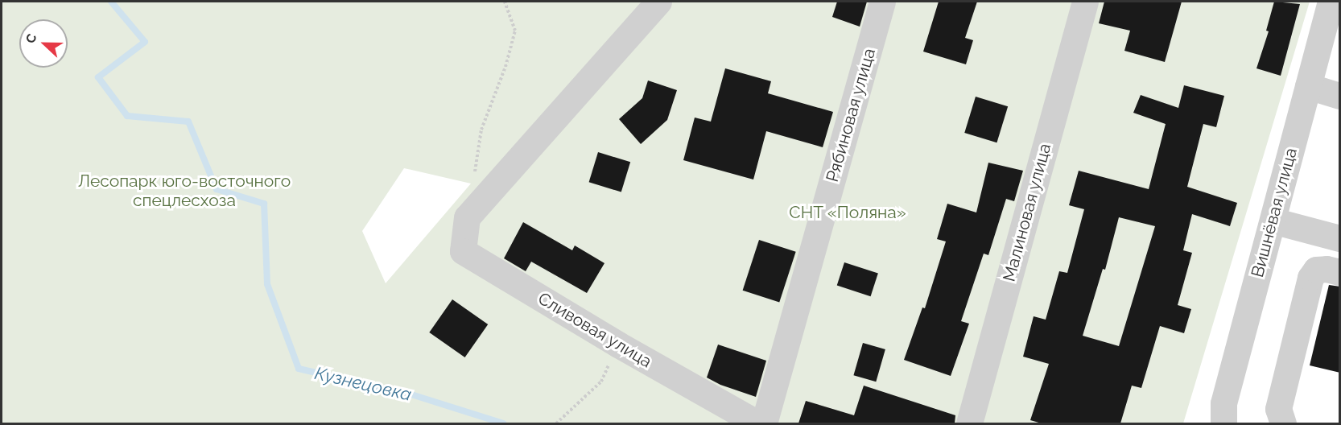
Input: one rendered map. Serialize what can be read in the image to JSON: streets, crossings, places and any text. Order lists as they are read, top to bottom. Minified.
{"streets":{"lane":["Рябиновая улица","Малиновая улица","Вишнёвая улица","Сливовая улица"]},"water":["Кузнецовка"],"parks":["Лесопарк юго-восточного спецлесхоза","СНТ «Поляна»"],"north":"left"}
